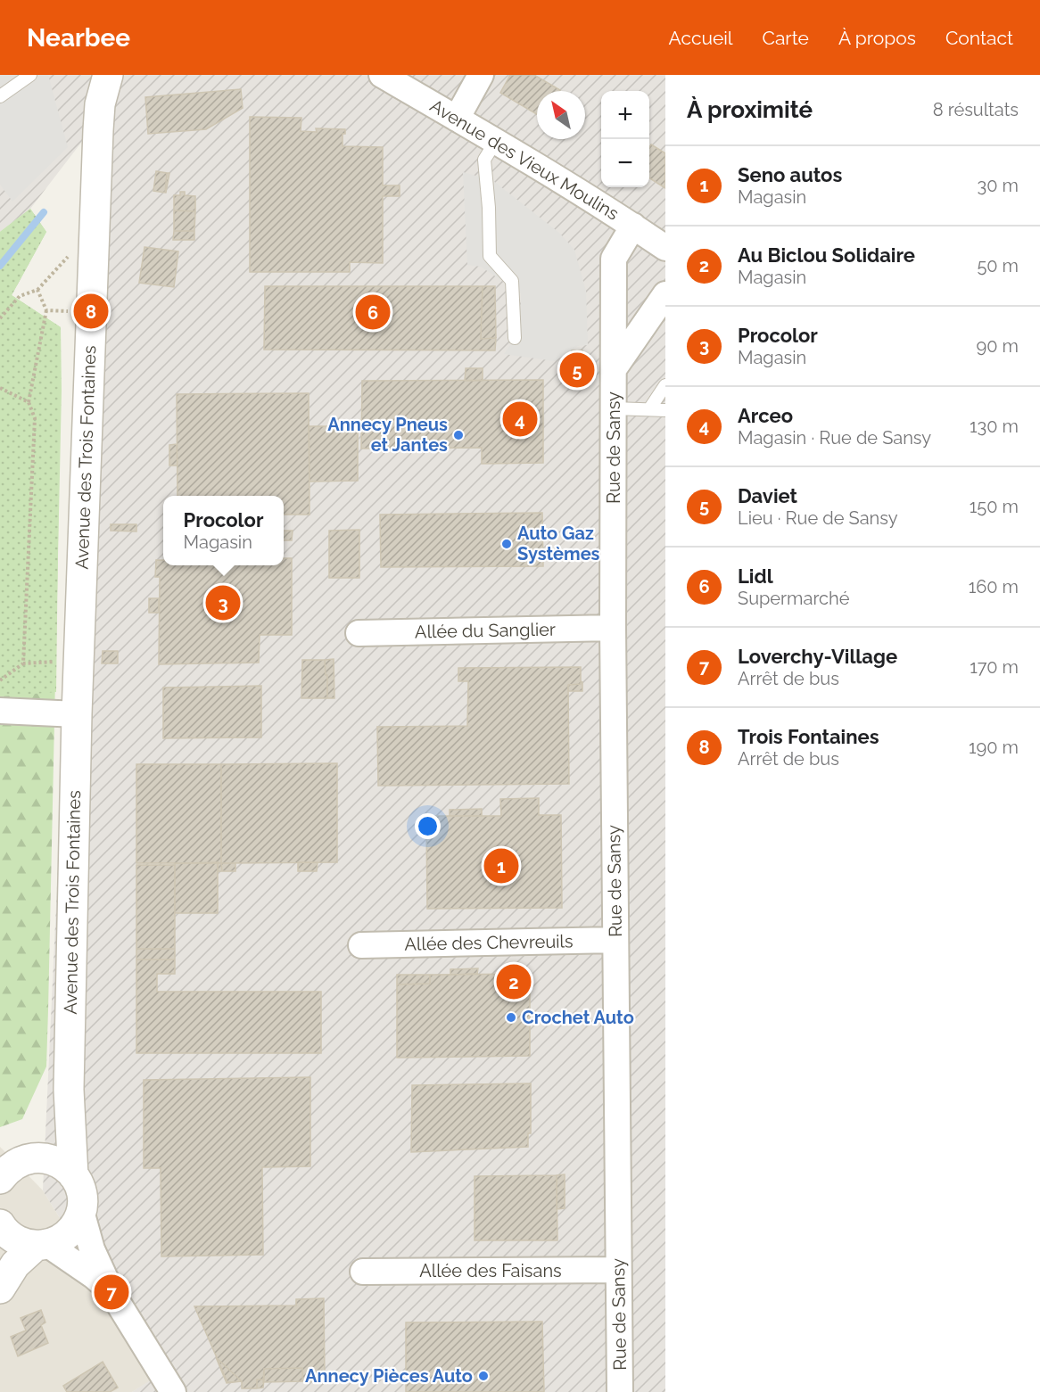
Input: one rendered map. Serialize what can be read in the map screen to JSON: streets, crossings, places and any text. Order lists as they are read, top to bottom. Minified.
{"streets":{"street":["Avenue des Vieux Moulins","Rue de Sansy","Avenue des Trois Fontaines","Allée du Sanglier","Allée des Chevreuils","Allée des Faisans"]},"crossings":[["Avenue des Vieux Moulins","Rue de Sansy"],["Rue de Sansy","Allée du Sanglier"],["Rue de Sansy","Allée des Chevreuils"],["Rue de Sansy","Allée des Faisans"]],"places":["Annecy Pneus et Jantes","Auto Gaz Systèmes","Crochet Auto","Annecy Pièces Auto"],"north":"top left","page":{"header":"Nearbee","nav":["Accueil","Carte","À propos","Contact"],"heading":["À proximité","8 résultats"],"map_buttons":["+","−"],"list":[{"mark":"1","name":"Seno autos","note":"Magasin","value":"30 m"},{"mark":"2","name":"Au Biclou Solidaire","note":"Magasin","value":"50 m"},{"mark":"3","name":"Procolor","note":"Magasin","value":"90 m"},{"mark":"4","name":"Arceo","note":"Magasin · Rue de Sansy","value":"130 m"},{"mark":"5","name":"Daviet","note":"Lieu · Rue de Sansy","value":"150 m"},{"mark":"6","name":"Lidl","note":"Supermarché","value":"160 m"},{"mark":"7","name":"Loverchy-Village","note":"Arrêt de bus","value":"170 m"},{"mark":"8","name":"Trois Fontaines","note":"Arrêt de bus","value":"190 m"}],"pins":["8","6","5","4","3","1","2","7"],"popup":["Procolor","Magasin"]}}
